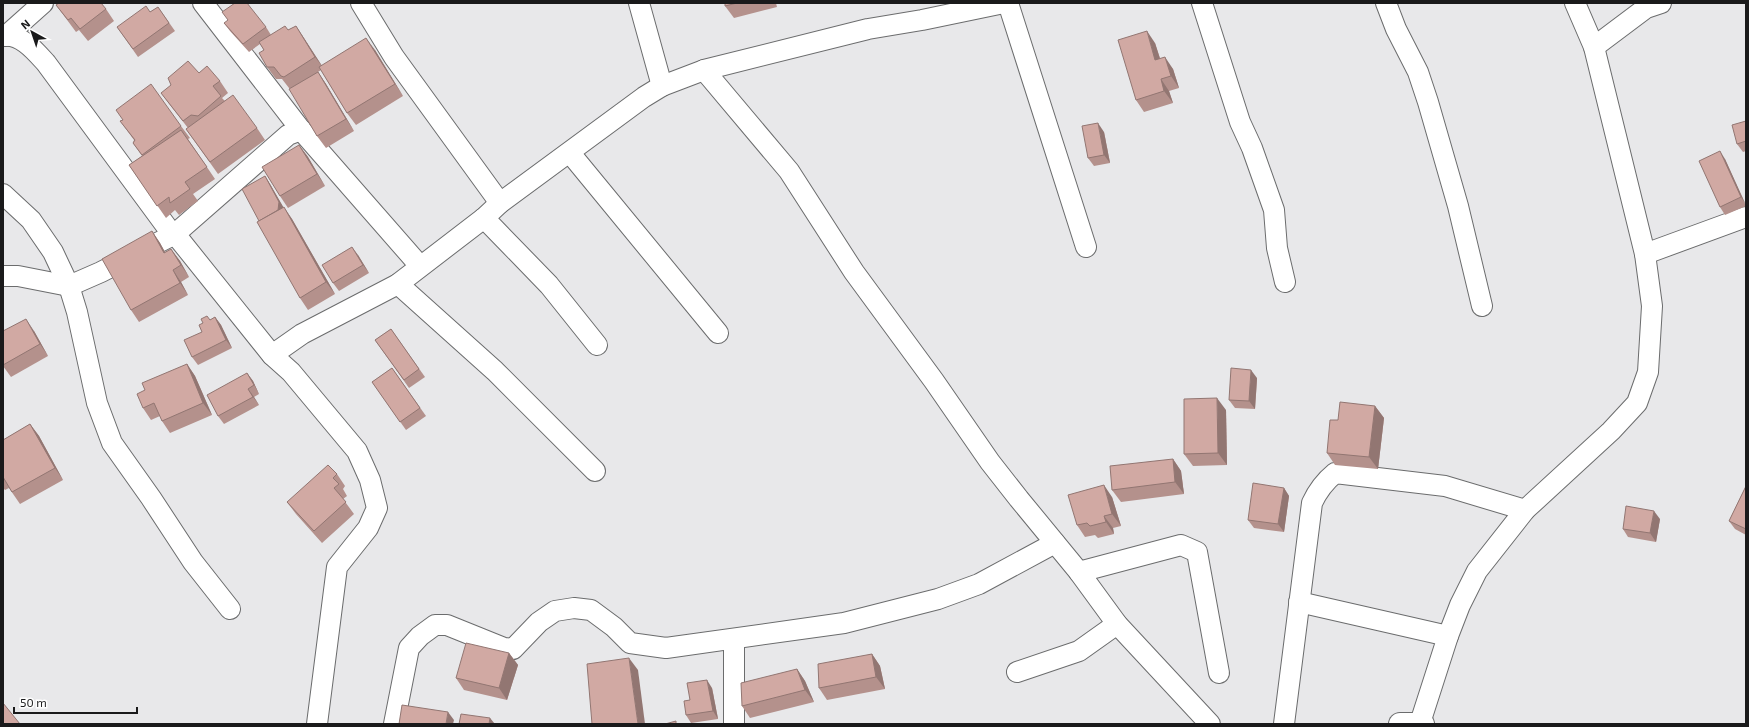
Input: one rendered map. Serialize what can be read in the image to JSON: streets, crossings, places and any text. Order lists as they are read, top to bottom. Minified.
{"scale_bar":"50 m","north":"top left"}
